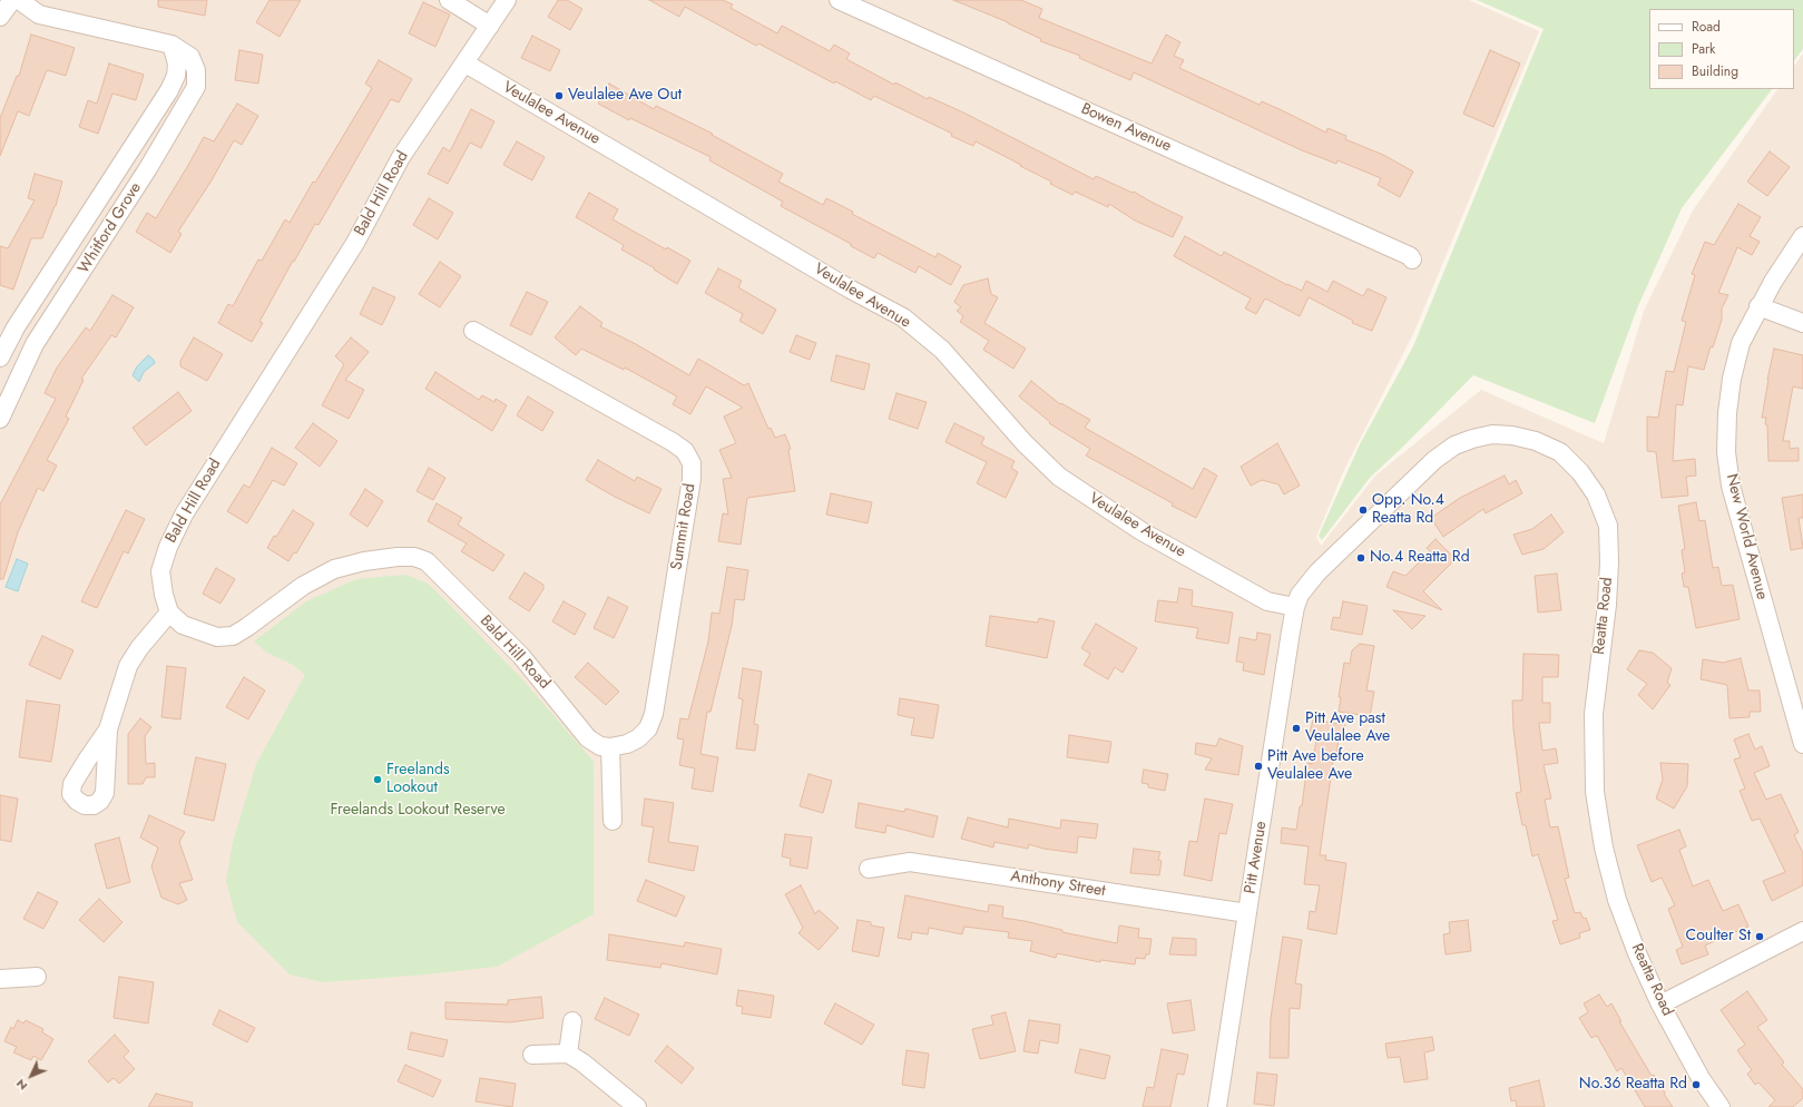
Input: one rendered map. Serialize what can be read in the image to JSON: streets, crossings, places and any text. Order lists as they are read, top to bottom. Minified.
{"streets":{"street":["Veulalee Avenue","Bowen Avenue","Bald Hill Road","Whitford Grove","Summit Road","New World Avenue","Reatta Road","Pitt Avenue","Anthony Street"]},"crossings":[["Veulalee Avenue","Bald Hill Road"],["Veulalee Avenue","Reatta Road"],["Veulalee Avenue","Pitt Avenue"],["Bald Hill Road","Summit Road"],["Reatta Road","Pitt Avenue"],["Pitt Avenue","Anthony Street"]],"parks":["Freelands Lookout Reserve"],"places":["Veulalee Ave Out","Opp. No.4 Reatta Rd","No.4 Reatta Rd","Pitt Ave past Veulalee Ave","Pitt Ave before Veulalee Ave","Freelands Lookout","Coulter St","No.36 Reatta Rd"],"legend":["Road","Park","Building"],"north":"bottom left"}
